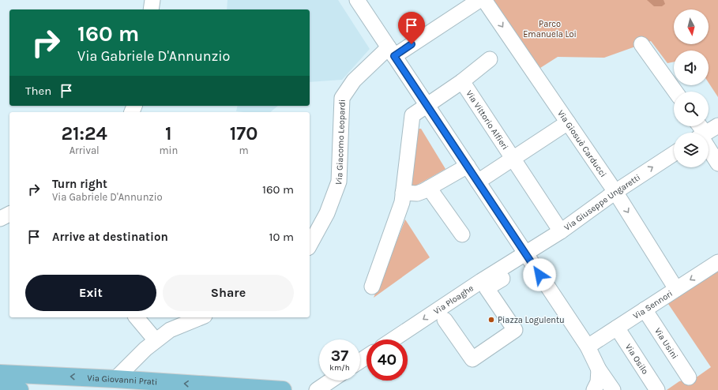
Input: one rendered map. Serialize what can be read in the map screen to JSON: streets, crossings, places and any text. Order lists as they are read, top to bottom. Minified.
{"streets":{"main road":["Via Giovanni Prati"],"street":["Via Vittorio Alfieri","Via Giacomo Leopardi","Via Giosuè Carducci","Via Giuseppe Ungaretti","Via Ploaghe","Via Sennori","Via Usini","Via Osilo"]},"crossings":[["Via Vittorio Alfieri","Via Giosuè Carducci"],["Via Vittorio Alfieri","Via Giuseppe Ungaretti"],["Via Giosuè Carducci","Via Giuseppe Ungaretti"],["Via Giosuè Carducci","Via Sennori"],["Via Giuseppe Ungaretti","Via Ploaghe"],["Via Sennori","Via Usini"],["Via Sennori","Via Osilo"]],"one_way":["Via Giuseppe Ungaretti","Via Giovanni Prati"],"parks":["Parco Emanuela Loi"],"places":["Piazza Logulentu"],"north":"bottom","page":{"turn":["160 m","Via Gabriele D'Annunzio"],"then":"Then","eta":["21:24","Arrival","1","min","170","m"],"list":[{"name":"Turn right","note":"Via Gabriele D'Annunzio","value":"160 m"},{"name":"Arrive at destination","value":"10 m"}],"buttons":["Exit","Share"],"speed":"37 km/h","limit":"40"}}
